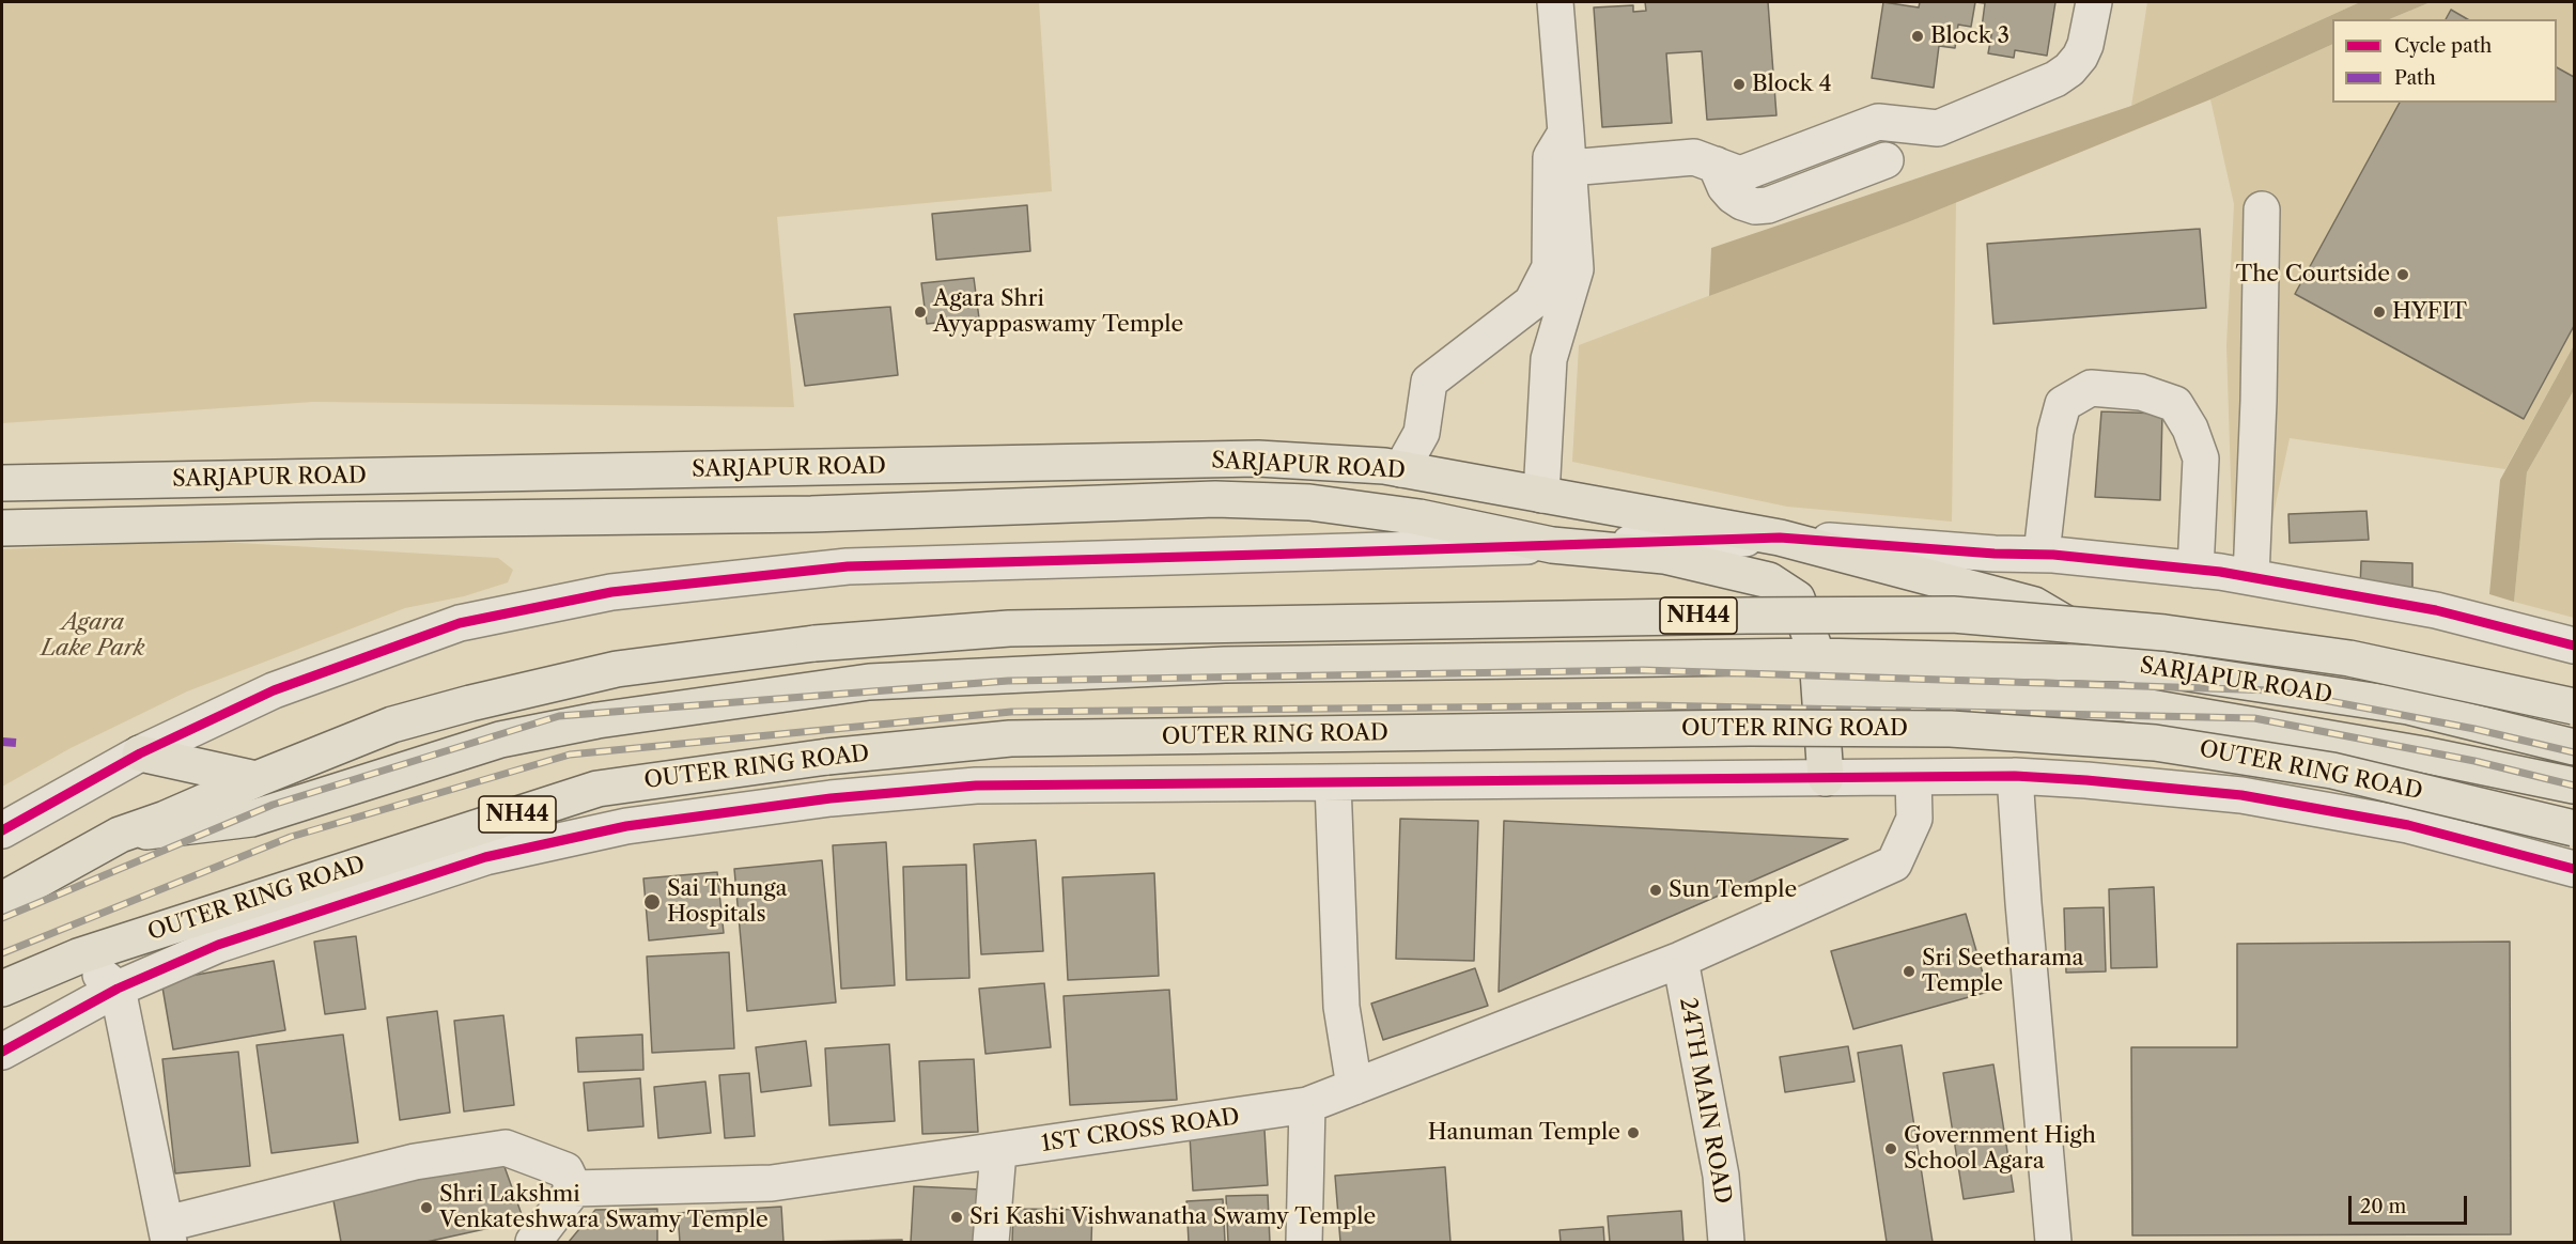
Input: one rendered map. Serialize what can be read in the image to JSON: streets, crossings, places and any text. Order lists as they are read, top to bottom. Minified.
{"streets":{"main road":["SARJAPUR ROAD","NH44","OUTER RING ROAD"],"street":["24TH MAIN ROAD","1ST CROSS ROAD"]},"crossings":[["24TH MAIN ROAD","1ST CROSS ROAD"]],"parks":["Agara Lake Park"],"places":["Block 3","Block 4","The Courtside","Agara Shri Ayyappaswamy Temple","HYFIT","Sun Temple","Sai Thunga Hospitals","Sri Seetharama Temple","Hanuman Temple","Government High School Agara","Shri Lakshmi Venkateshwara Swamy Temple","Sri Kashi Vishwanatha Swamy Temple"],"legend":["Cycle path","Path"],"scale_bar":"20 m"}
